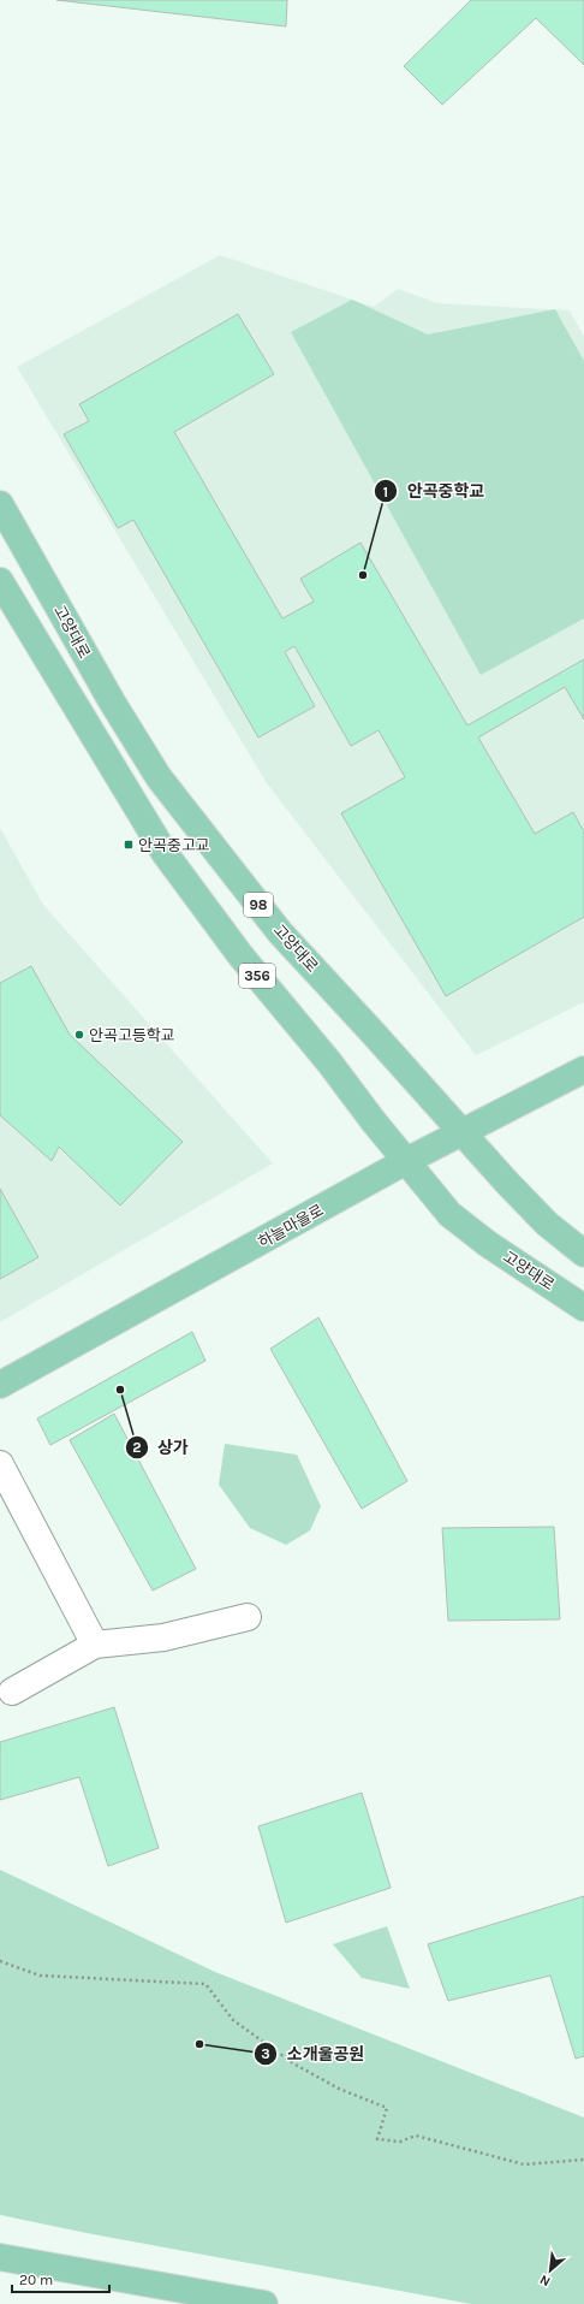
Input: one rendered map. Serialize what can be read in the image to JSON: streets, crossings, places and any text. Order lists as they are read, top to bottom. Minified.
{"streets":{"main road":["고양대로","98","356","하늘마을로"]},"crossings":[["고양대로","하늘마을로"]],"places":{"other":["안곡중학교","안곡고등학교","상가","소개울공원"],"transit":["안곡중고교"]},"scale_bar":"20 m","north":"bottom left"}
